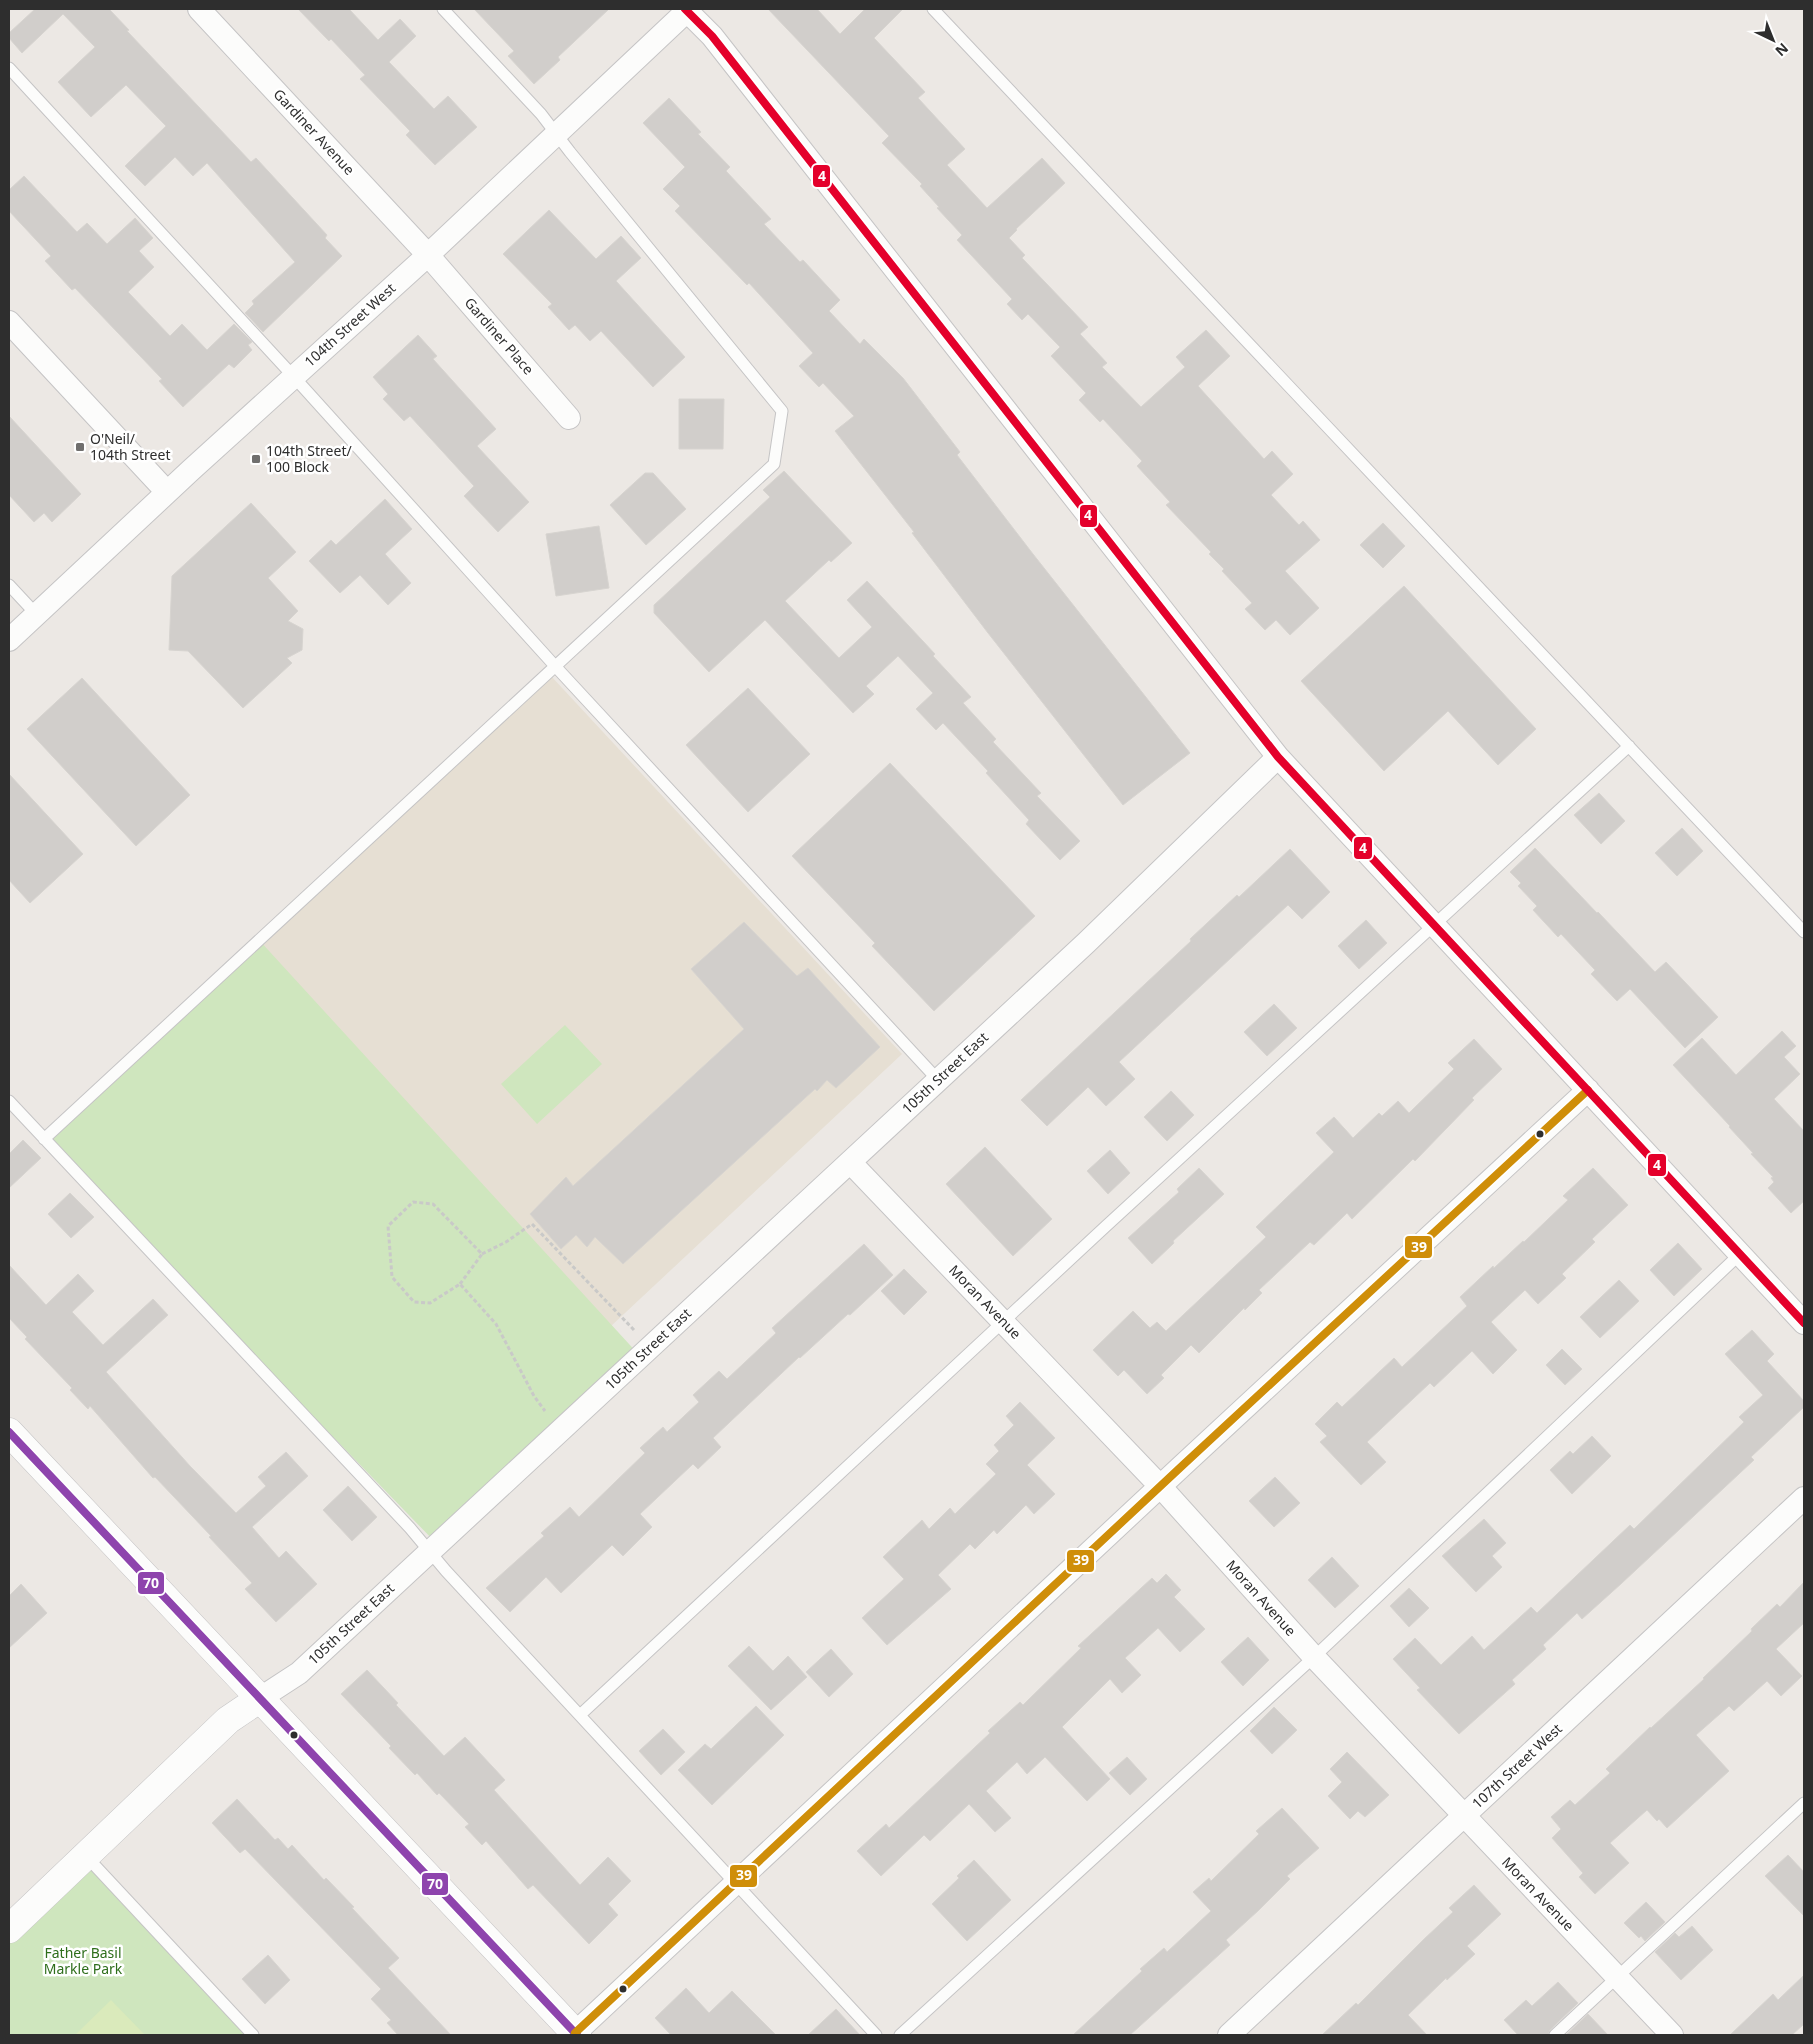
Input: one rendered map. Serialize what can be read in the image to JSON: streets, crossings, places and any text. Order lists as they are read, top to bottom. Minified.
{"streets":{"main road":["105th Street East"],"street":["Gardiner Avenue","104th Street West","Gardiner Place","Moran Avenue","107th Street West"]},"crossings":[["Gardiner Avenue","104th Street West"],["Gardiner Avenue","Gardiner Place"],["104th Street West","Gardiner Place"],["105th Street East","Moran Avenue"],["Moran Avenue","107th Street West"]],"parks":["Father Basil Markle Park"],"places":{"transit":["O'Neil/ 104th Street","104th Street/ 100 Block"]},"lines":["transit line 4","transit line 39","transit line 70"],"north":"bottom right"}
